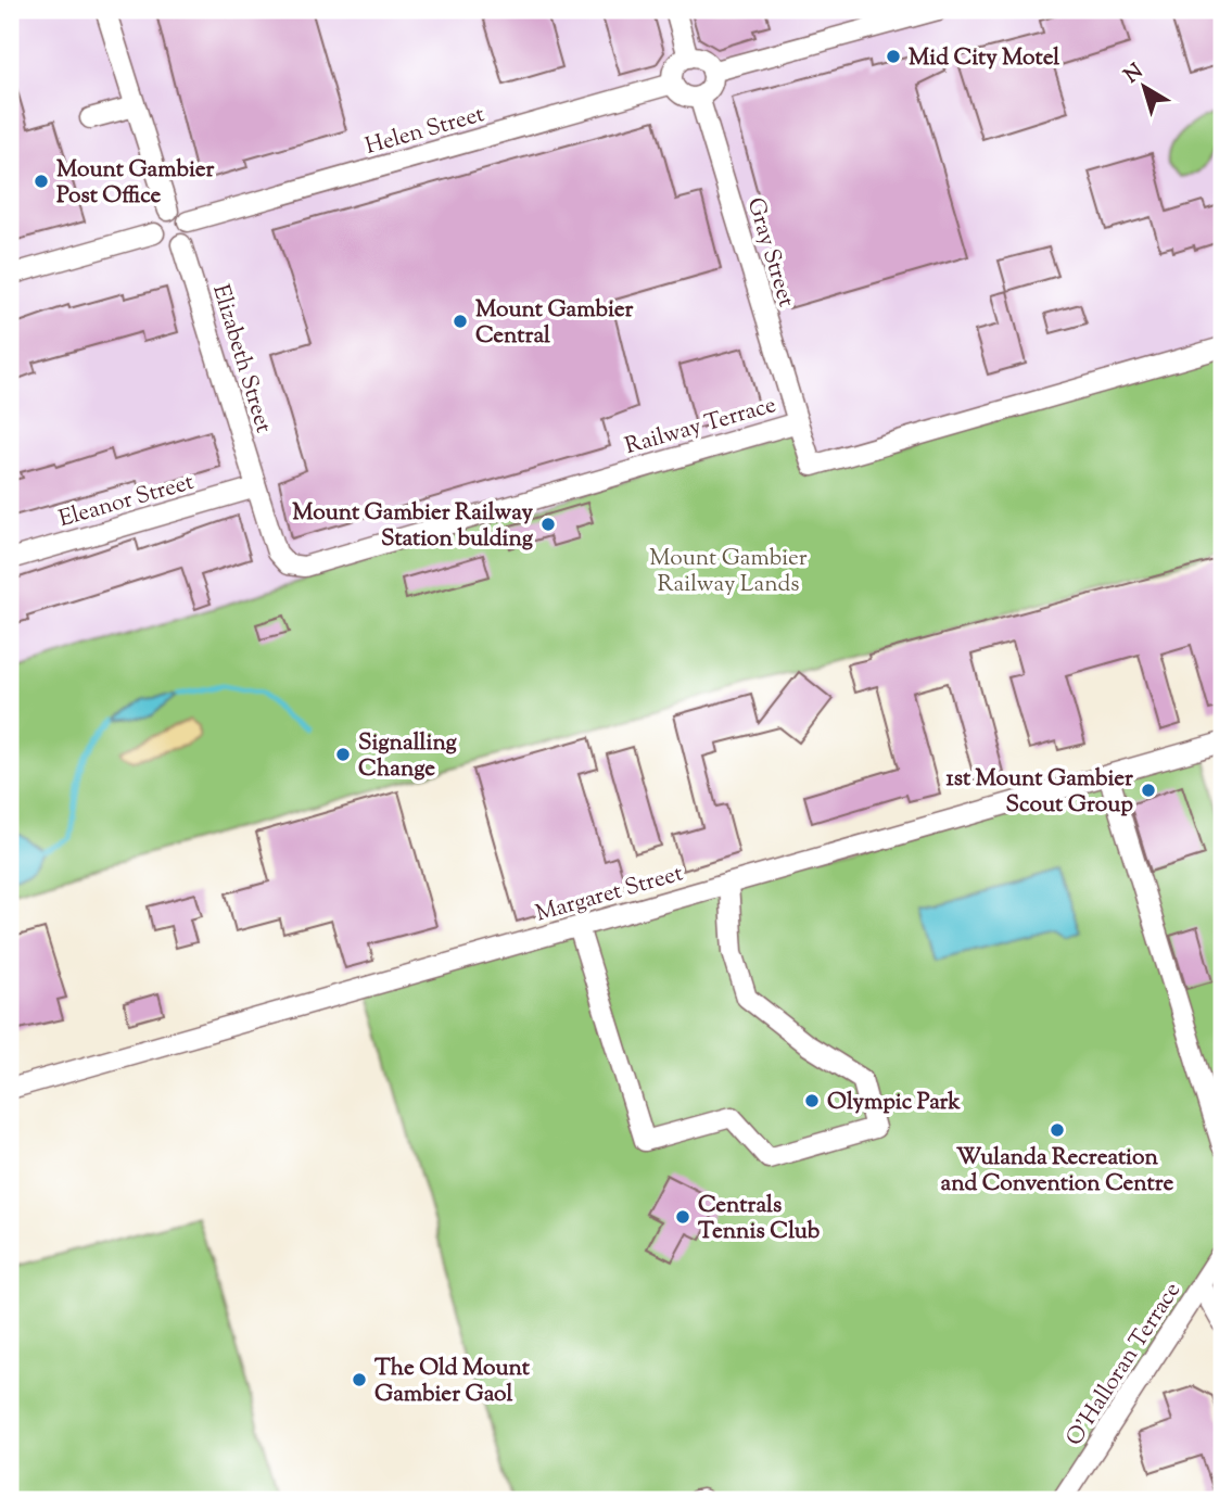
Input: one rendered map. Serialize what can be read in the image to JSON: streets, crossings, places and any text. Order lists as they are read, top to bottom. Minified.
{"streets":{"street":["Helen Street","Gray Street","Elizabeth Street","Railway Terrace","Eleanor Street","Margaret Street","O'Halloran Terrace"]},"crossings":[["Helen Street","Gray Street"],["Helen Street","Elizabeth Street"],["Gray Street","Railway Terrace"],["Elizabeth Street","Railway Terrace"],["Elizabeth Street","Eleanor Street"],["Railway Terrace","Eleanor Street"]],"parks":["Mount Gambier Railway Lands"],"places":["Mid City Motel","Mount Gambier Post Office","Mount Gambier Central","Mount Gambier Railway Station bulding","Signalling Change","1st Mount Gambier Scout Group","Olympic Park","Wulanda Recreation and Convention Centre","Centrals Tennis Club","The Old Mount Gambier Gaol"],"north":"top left"}
